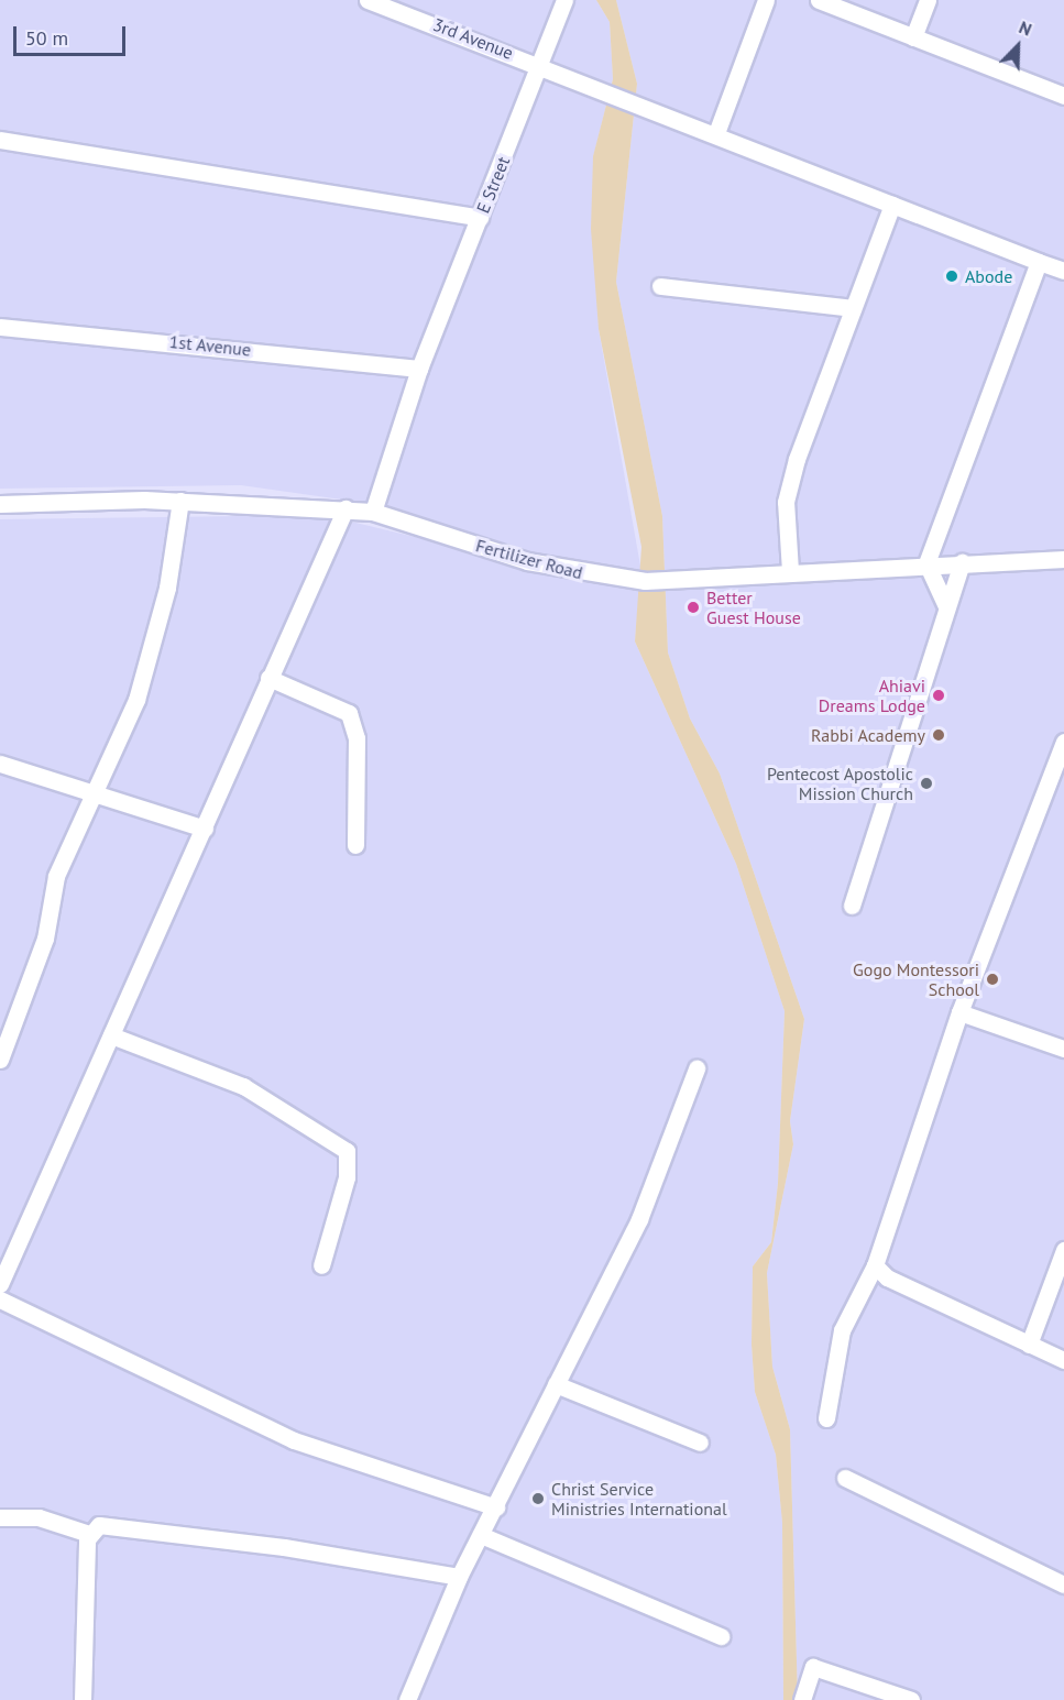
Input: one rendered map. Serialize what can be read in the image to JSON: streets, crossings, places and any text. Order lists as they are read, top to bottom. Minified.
{"streets":{"street":["3rd Avenue","E Street","1st Avenue","Fertilizer Road"]},"crossings":[["3rd Avenue","E Street"],["E Street","1st Avenue"],["E Street","Fertilizer Road"]],"places":["Abode","Better Guest House","Ahiavi Dreams Lodge","Rabbi Academy","Pentecost Apostolic Mission Church","Gogo Montessori School","Christ Service Ministries International"],"scale_bar":"50 m","north":"top right"}
